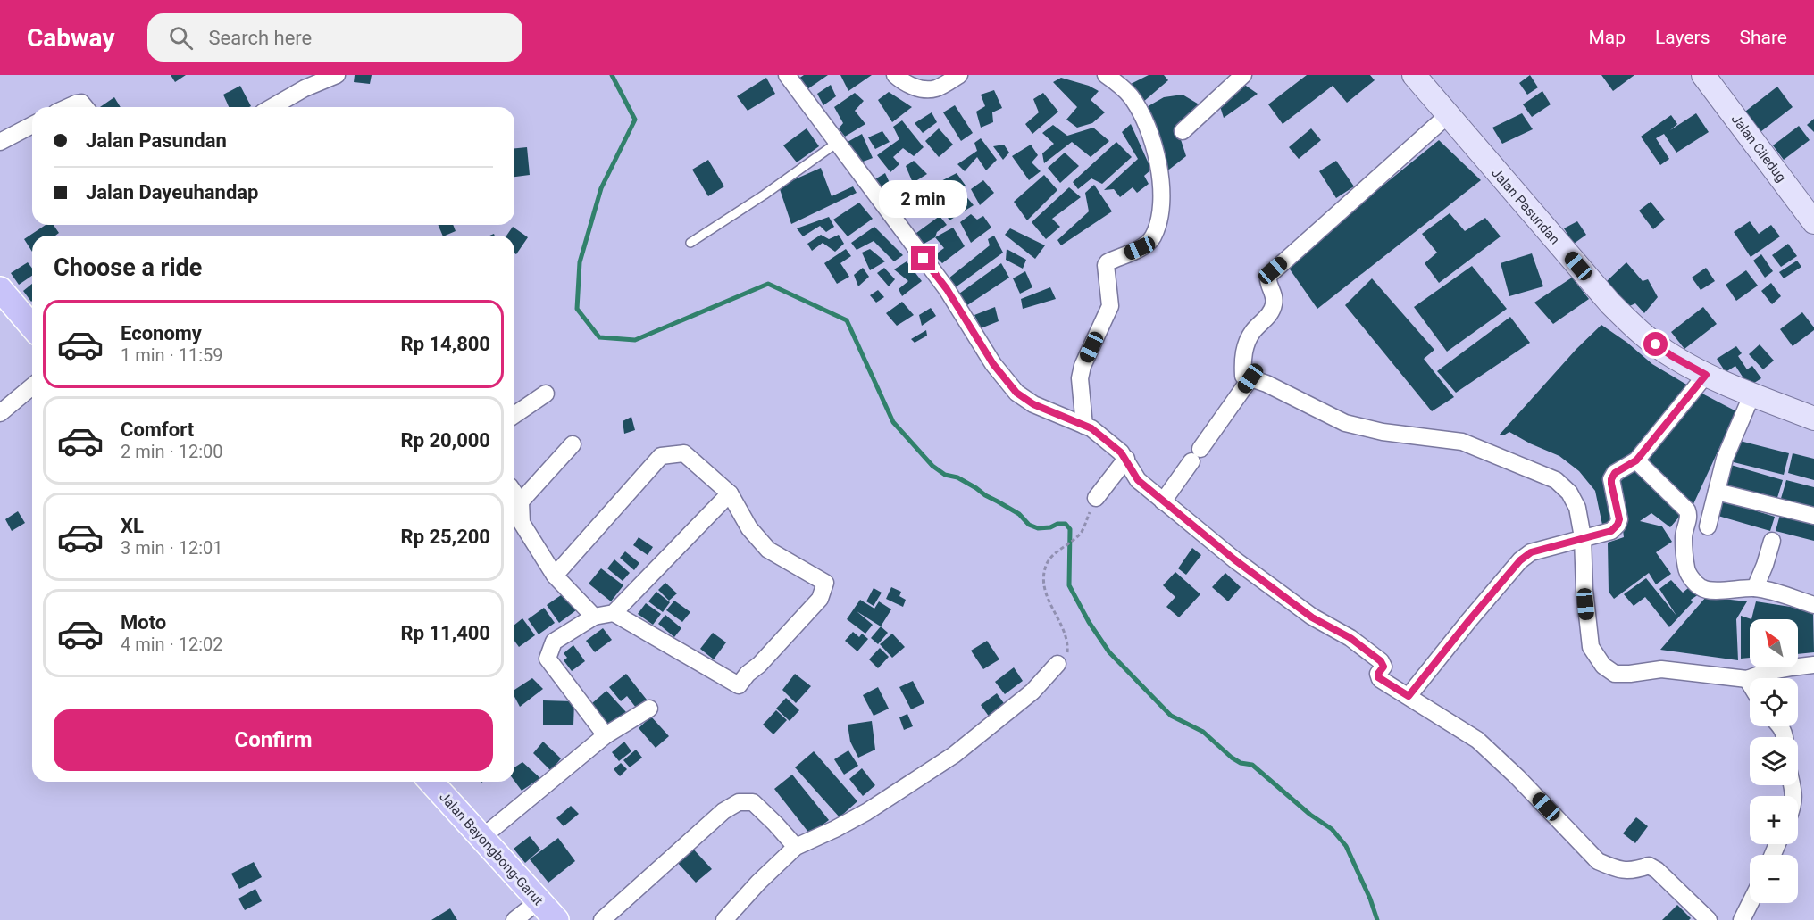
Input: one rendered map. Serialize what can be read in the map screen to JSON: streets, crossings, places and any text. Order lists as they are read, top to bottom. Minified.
{"streets":{"main road":["Jalan Bayongbong-Garut"],"street":["Jalan Ciledug","Jalan Pasundan"]},"north":"top left","page":{"header":"Cabway","search":"Search here","nav":["Map","Layers","Share"],"banner":["Jalan Pasundan","Jalan Dayeuhandap"],"bubble":"2 min","heading":"Choose a ride","list":[{"name":"Economy","note":"1 min · 11:59","value":"Rp 14,800"},{"name":"Comfort","note":"2 min · 12:00","value":"Rp 20,000"},{"name":"XL","note":"3 min · 12:01","value":"Rp 25,200"},{"name":"Moto","note":"4 min · 12:02","value":"Rp 11,400"}],"map_buttons":["+","−"],"buttons":"Confirm"}}
